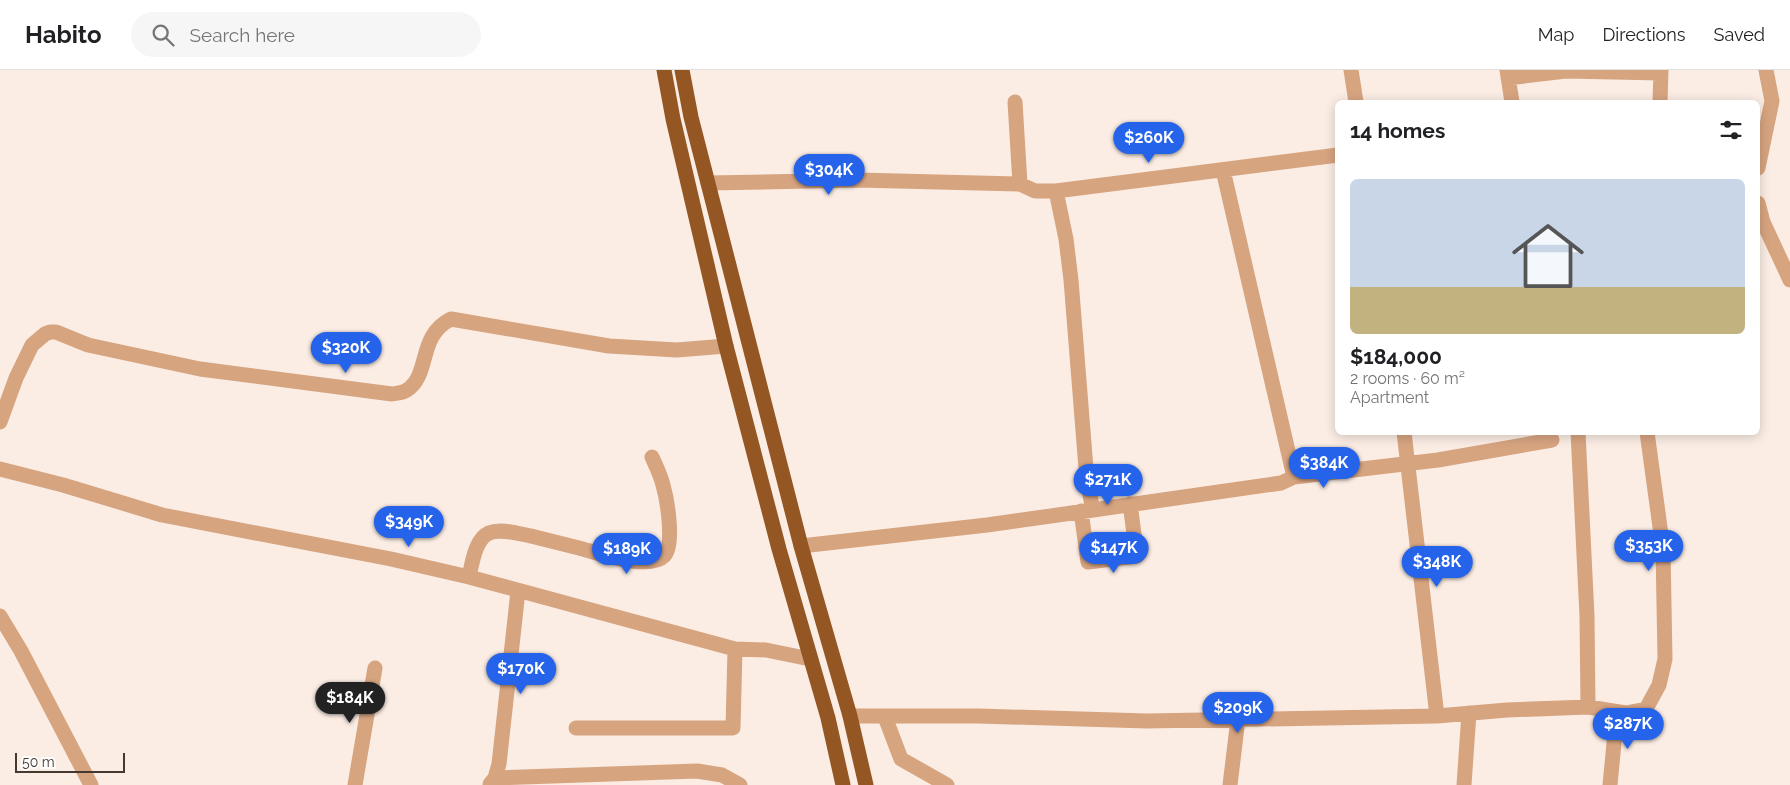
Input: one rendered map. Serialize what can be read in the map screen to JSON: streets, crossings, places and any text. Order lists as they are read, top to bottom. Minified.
{"scale_bar":"50 m","page":{"header":"Habito","search":"Search here","nav":["Map","Directions","Saved"],"heading":"14 homes","price":["$260K","$304K","$320K","$384K","$271K","$349K","$353K","$147K","$189K","$348K","$170K","$184K","$209K","$287K"],"list":[{"name":"$184,000","note":"2 rooms · 60 m² · Apartment"}],"scale":"50 m"}}
